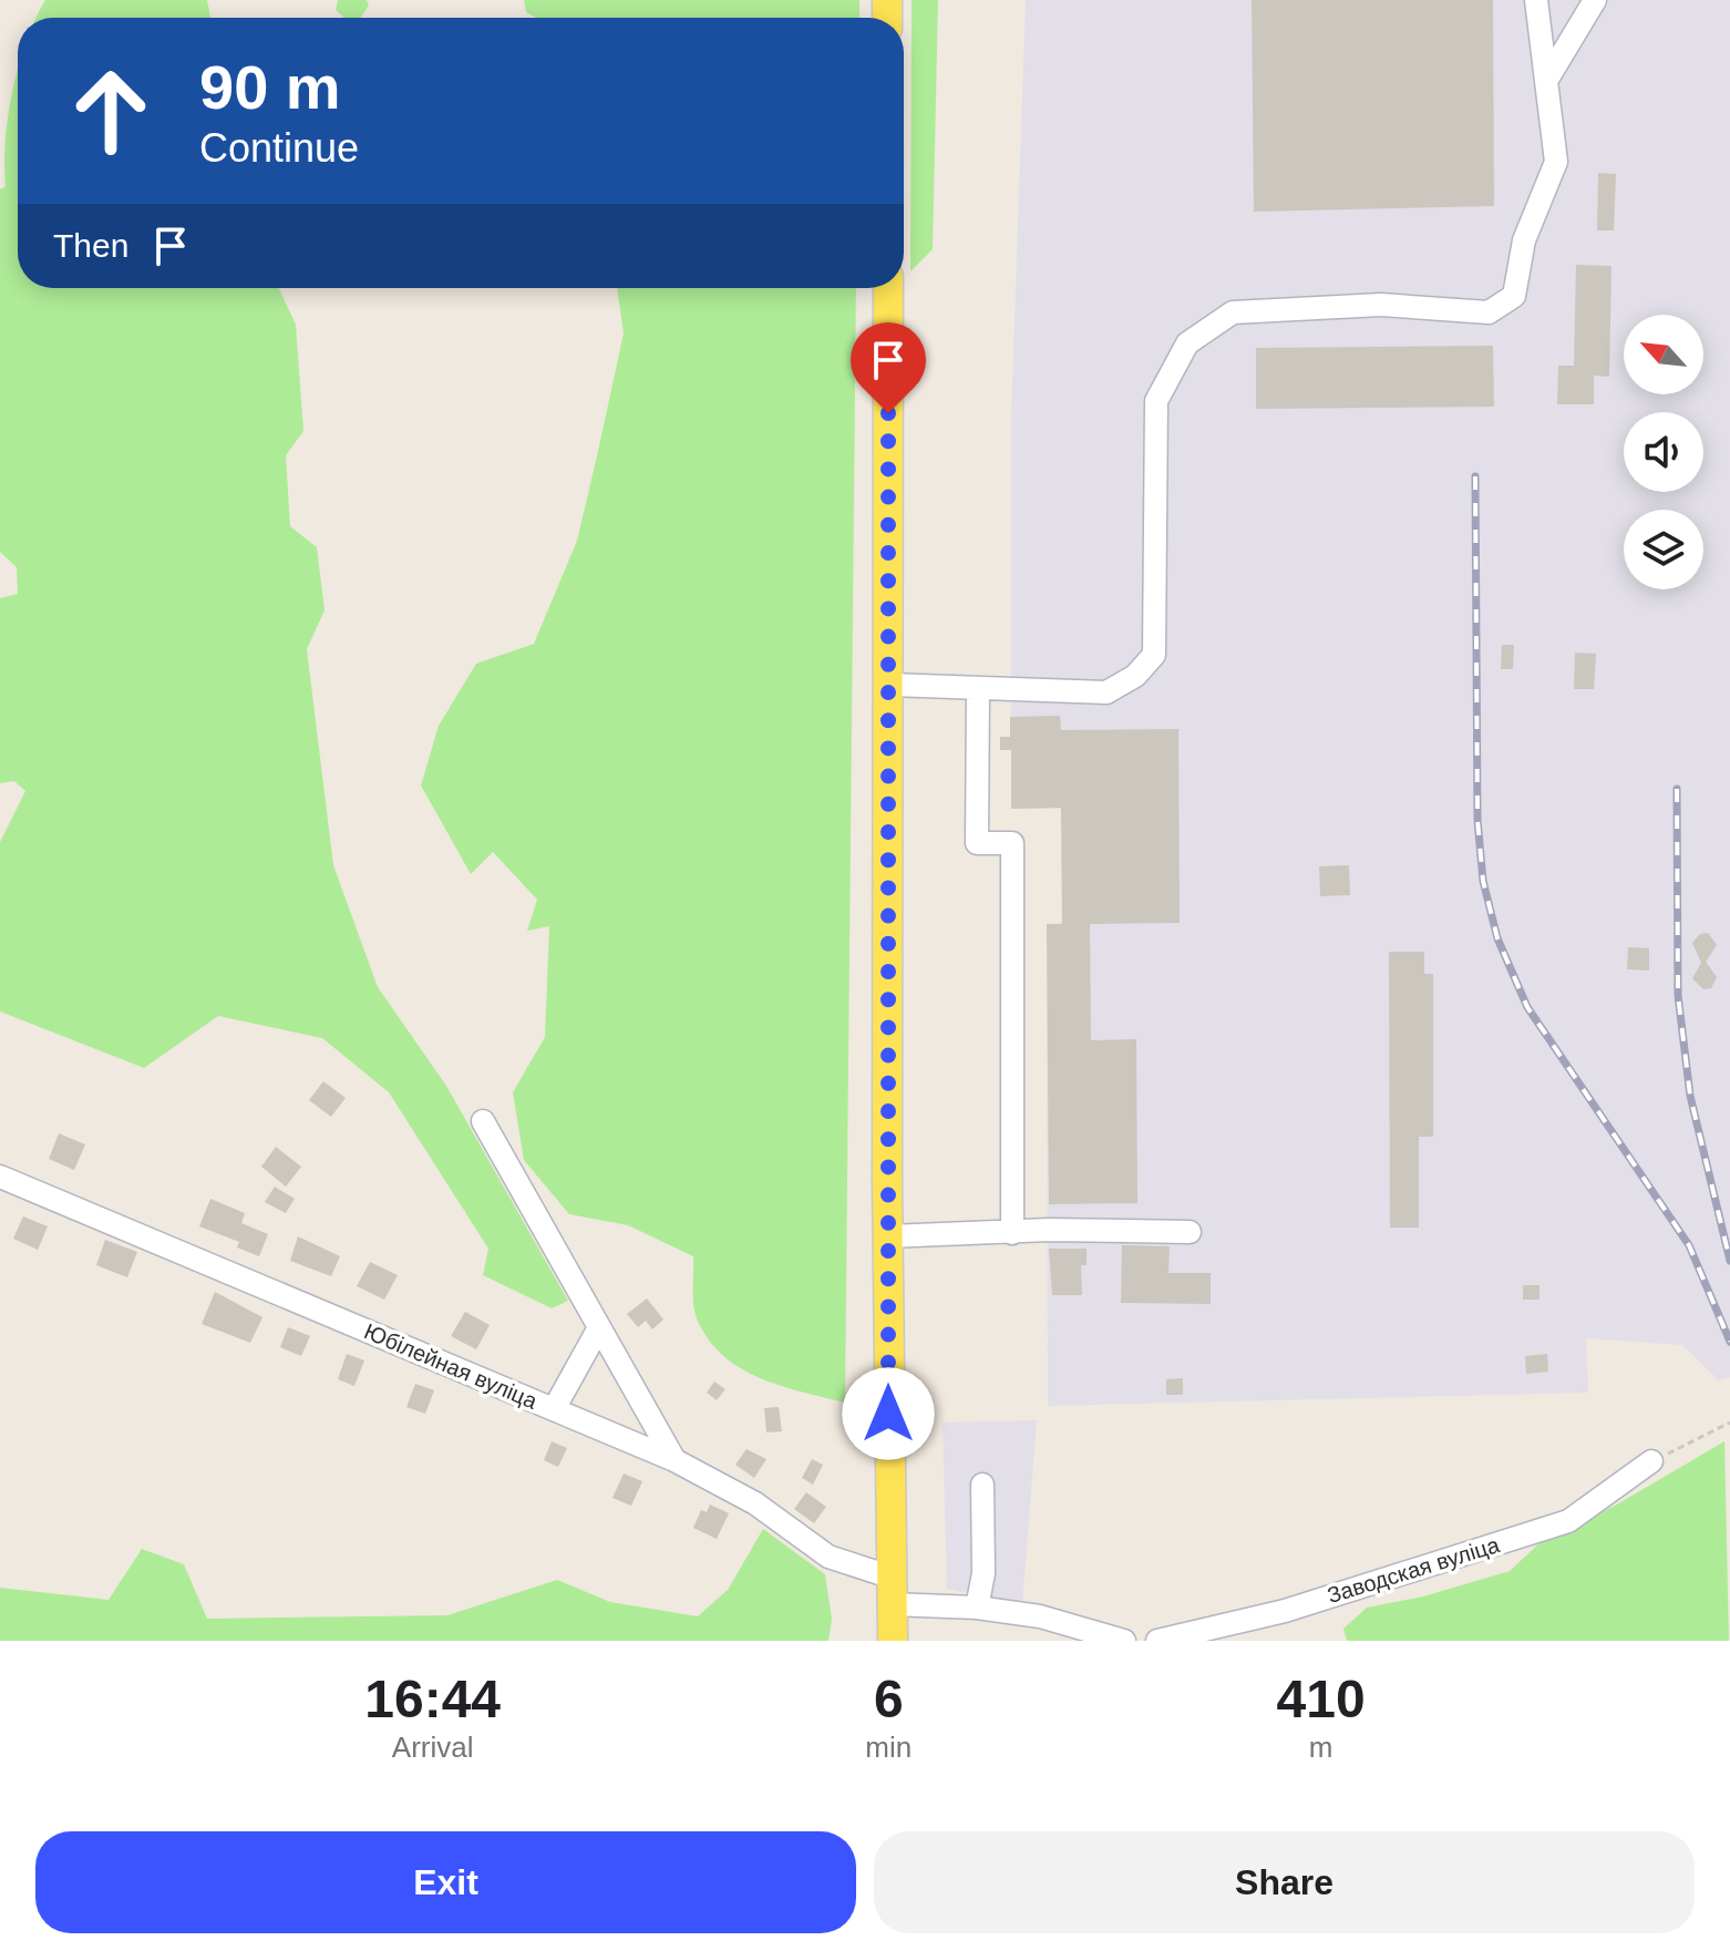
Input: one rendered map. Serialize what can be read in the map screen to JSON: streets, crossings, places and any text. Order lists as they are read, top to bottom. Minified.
{"streets":{"street":["Юбілейная вуліца","Заводская вуліца"]},"north":"top left","page":{"turn":["90 m","Continue"],"then":"Then","eta":["16:44","Arrival","6","min","410","m"],"buttons":["Exit","Share"]}}
